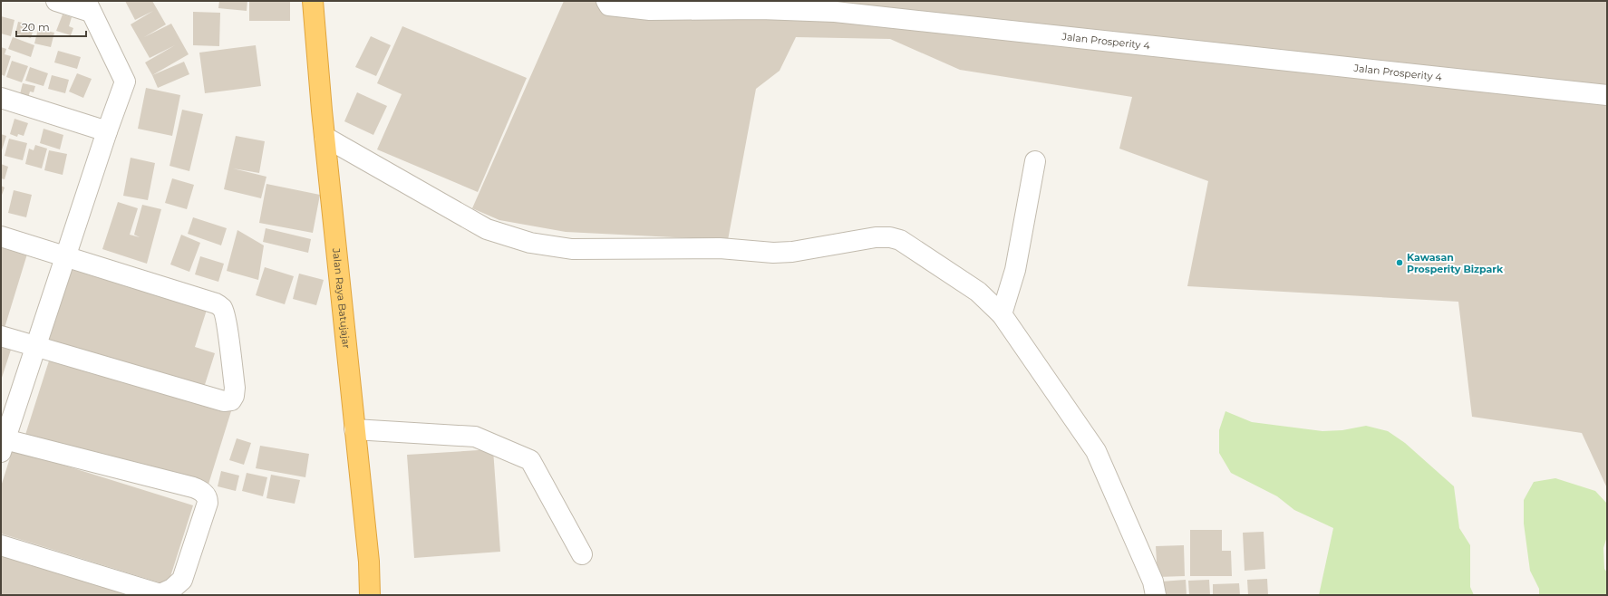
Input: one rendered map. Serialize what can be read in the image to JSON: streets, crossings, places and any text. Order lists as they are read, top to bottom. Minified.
{"streets":{"highway":["Jalan Raya Batujajar"],"street":["Jalan Prosperity 4"]},"places":["Kawasan Prosperity Bizpark"],"scale_bar":"20 m"}
